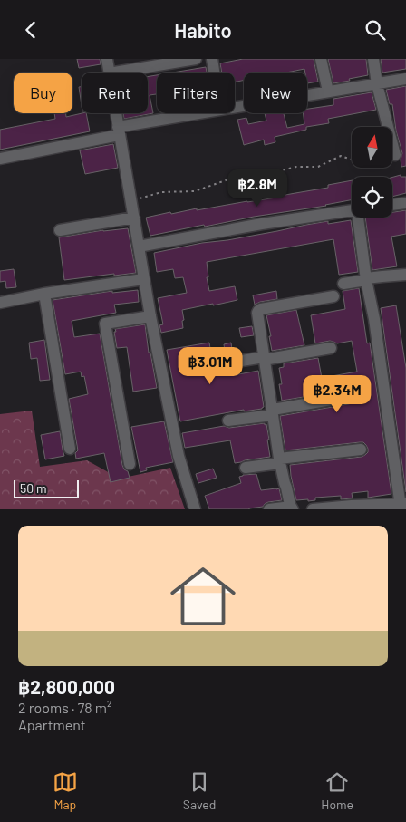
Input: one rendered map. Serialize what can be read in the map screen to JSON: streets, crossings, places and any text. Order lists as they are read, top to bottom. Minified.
{"scale_bar":"50 m","north":"top","page":{"header":"Habito","chip":["Buy","Rent","Filters","New"],"price":["฿2.8M","฿3.01M","฿2.34M"],"scale":"50 m","list":[{"name":"฿2,800,000","note":"2 rooms · 78 m² · Apartment"}],"tabs":["Map","Saved","Home"]}}
